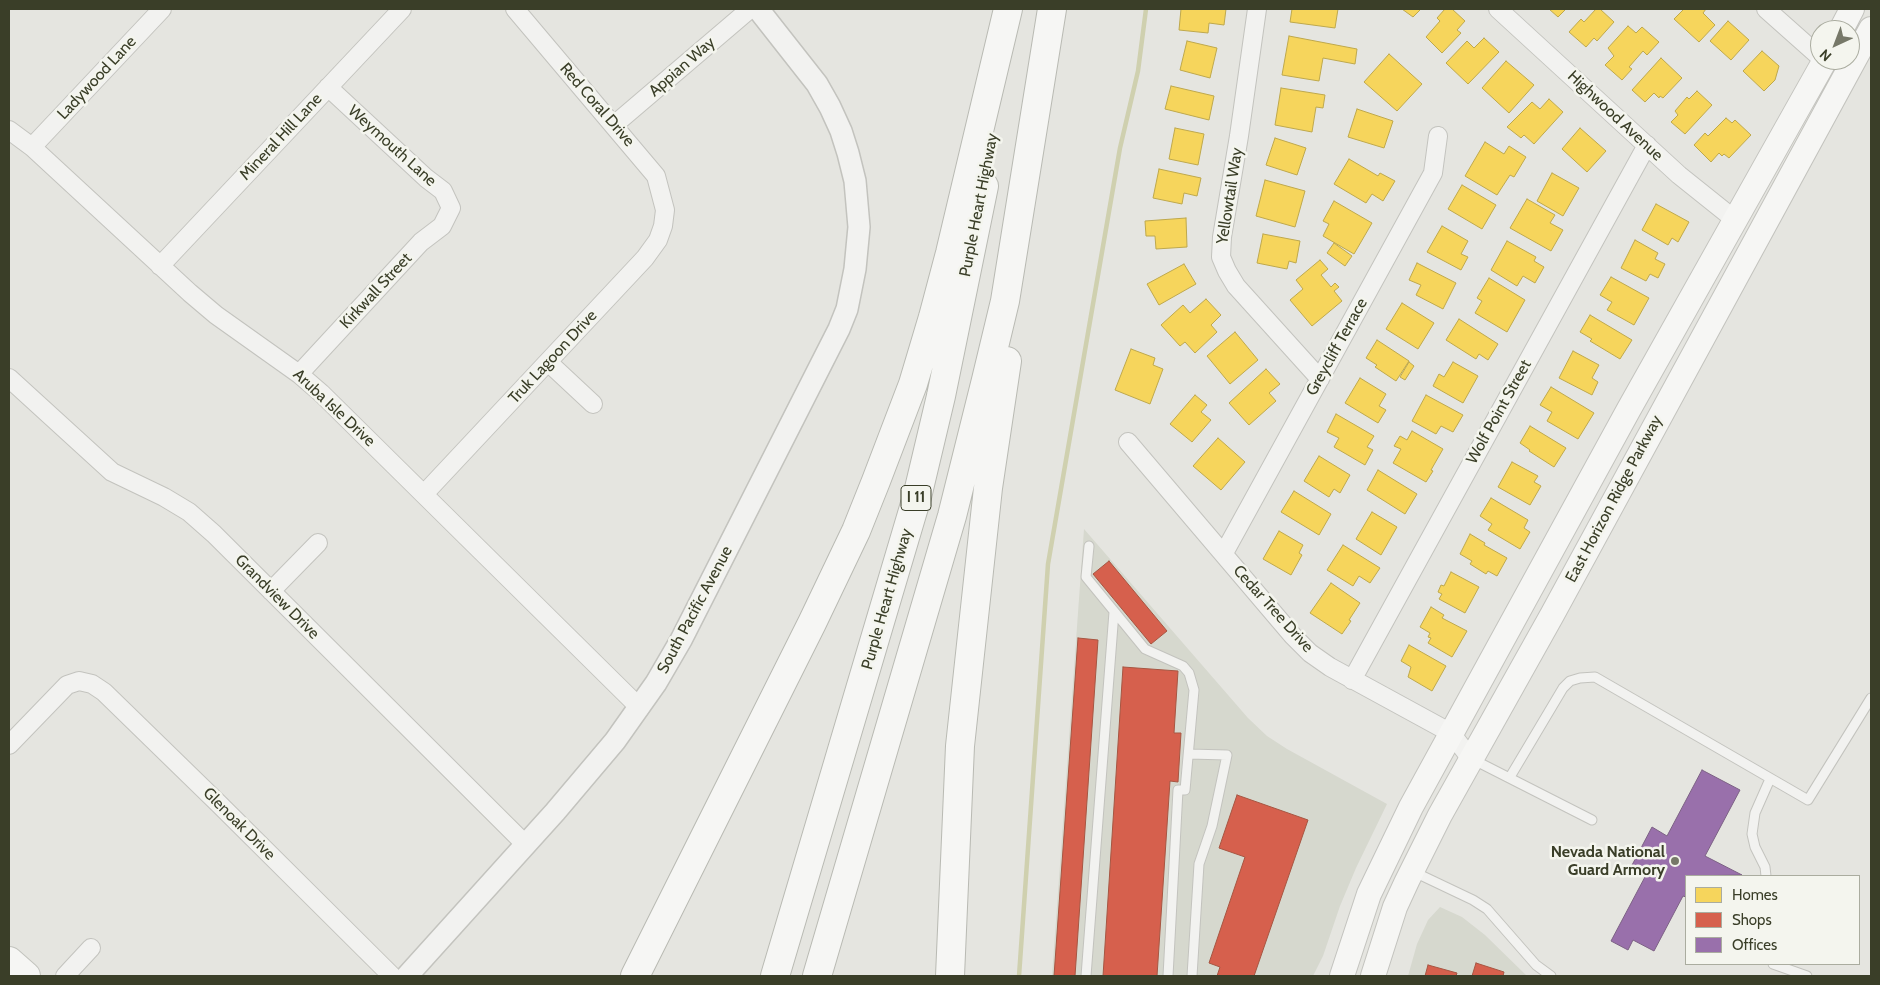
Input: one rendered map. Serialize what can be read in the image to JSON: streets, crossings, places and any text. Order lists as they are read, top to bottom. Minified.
{"streets":{"main road":["Purple Heart Highway","I 11","East Horizon Ridge Parkway"],"street":["Appian Way","Ladywood Lane","Red Coral Drive","Highwood Avenue","Mineral Hill Lane","Weymouth Lane","Yellowtail Way","Kirkwall Street","Greycliff Terrace","Truk Lagoon Drive","Aruba Isle Drive","Wolf Point Street","Grandview Drive","Cedar Tree Drive","South Pacific Avenue","Glenoak Drive"]},"crossings":[["Appian Way","Red Coral Drive"],["Ladywood Lane","Aruba Isle Drive"],["Red Coral Drive","Truk Lagoon Drive"],["Highwood Avenue","Wolf Point Street"],["Highwood Avenue","East Horizon Ridge Parkway"],["Mineral Hill Lane","Weymouth Lane"],["Mineral Hill Lane","Aruba Isle Drive"],["Weymouth Lane","Kirkwall Street"],["Yellowtail Way","Greycliff Terrace"],["Kirkwall Street","Aruba Isle Drive"],["Greycliff Terrace","Cedar Tree Drive"],["Truk Lagoon Drive","Aruba Isle Drive"],["Aruba Isle Drive","South Pacific Avenue"],["Wolf Point Street","Cedar Tree Drive"],["East Horizon Ridge Parkway","Cedar Tree Drive"],["Grandview Drive","South Pacific Avenue"]],"places":["Nevada National Guard Armory"],"legend":["Homes","Shops","Offices"],"north":"bottom left"}
